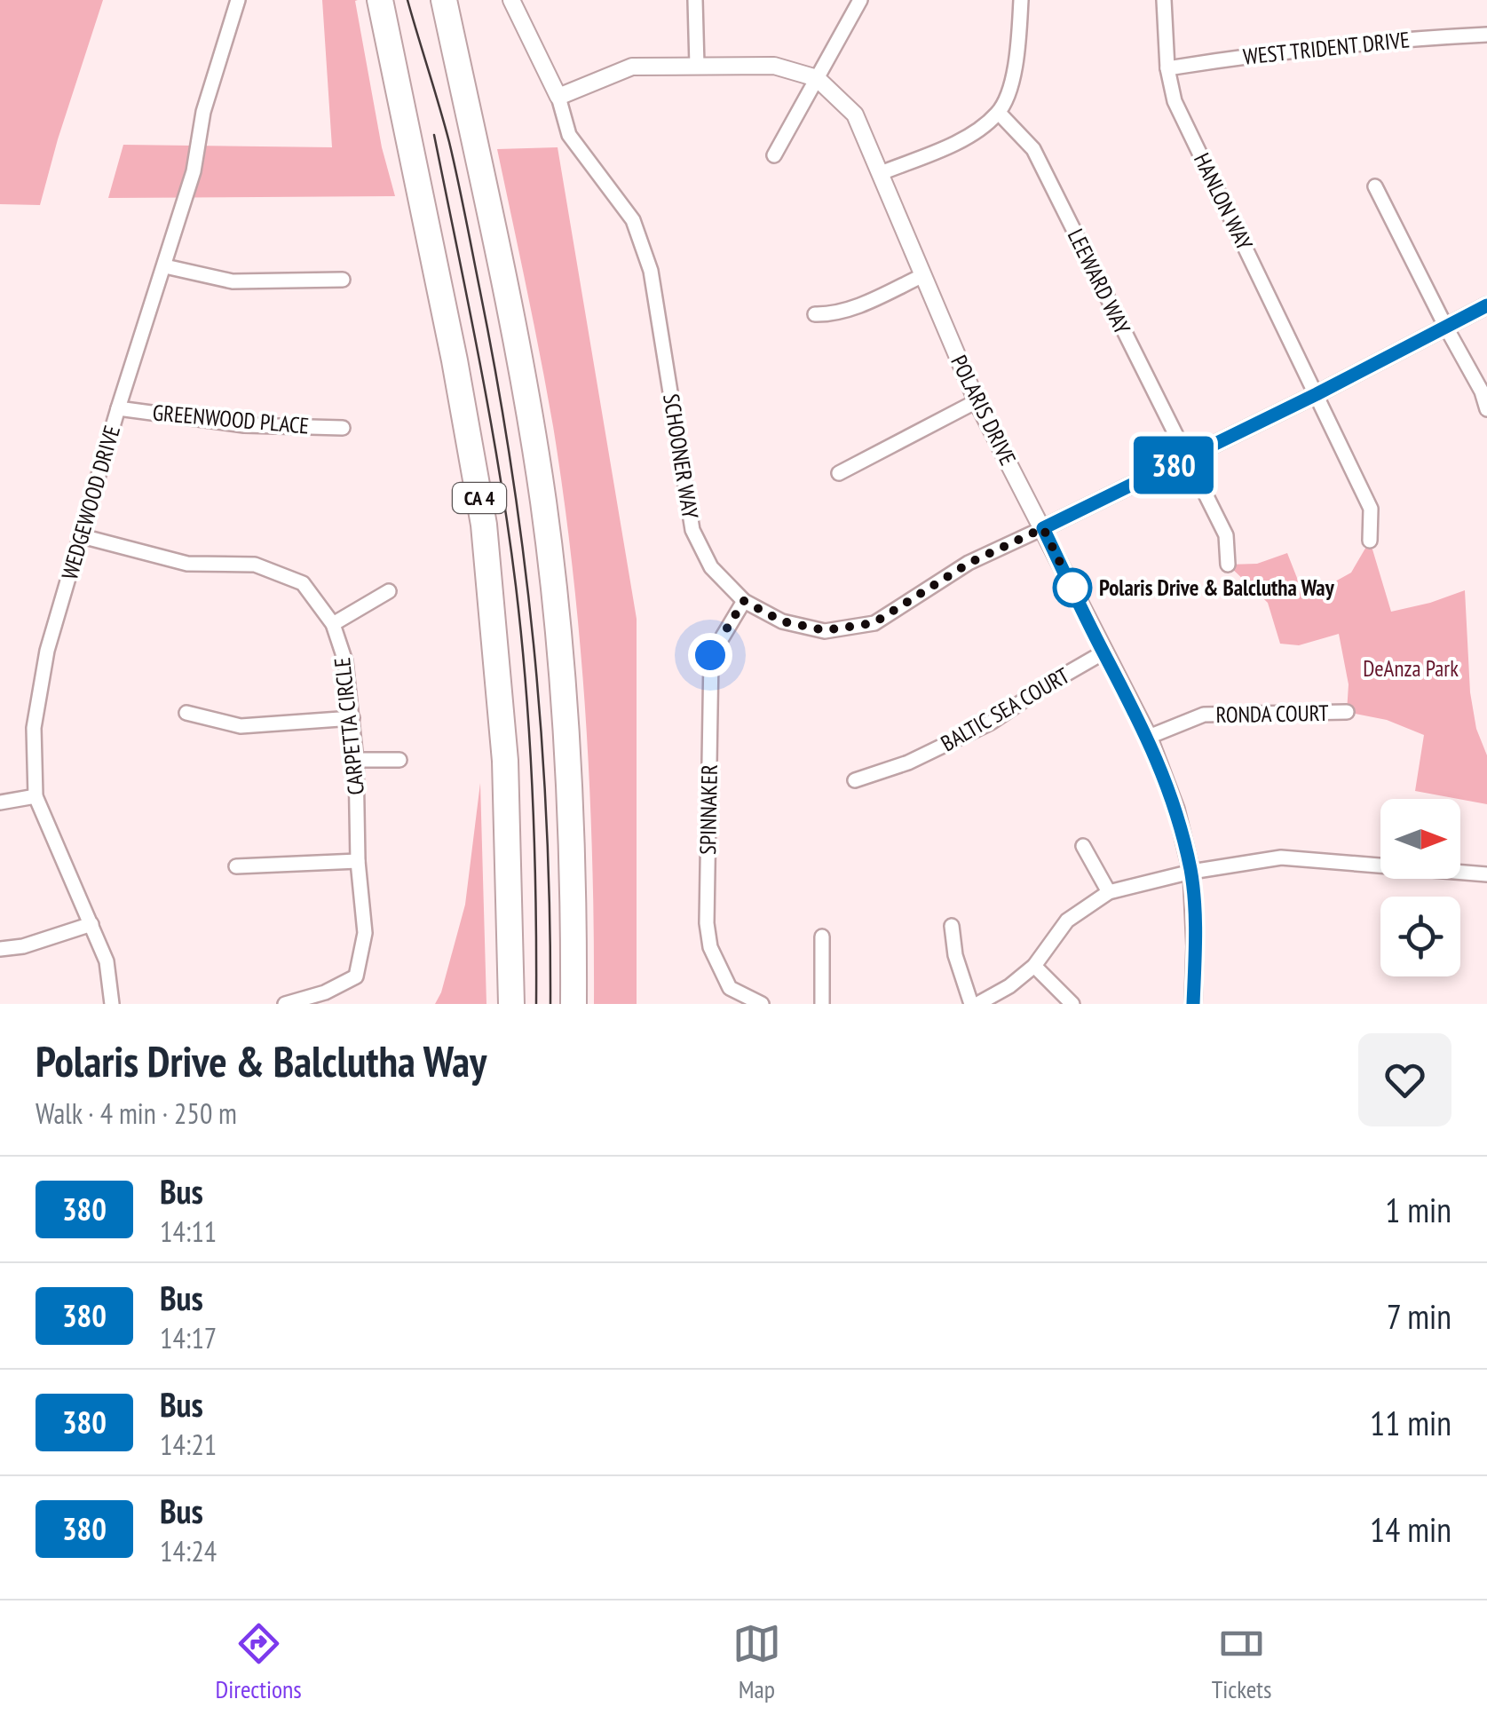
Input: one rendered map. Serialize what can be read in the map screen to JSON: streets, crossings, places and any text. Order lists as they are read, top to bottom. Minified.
{"streets":{"highway":["CA 4"],"street":["WEST TRIDENT DRIVE","HANLON WAY","LEEWARD WAY","POLARIS DRIVE","GREENWOOD PLACE","SCHOONER WAY","WEDGEWOOD DRIVE","BALTIC SEA COURT","RONDA COURT","CARPETTA CIRCLE","SPINNAKER"]},"crossings":[["WEST TRIDENT DRIVE","HANLON WAY"],["POLARIS DRIVE","SCHOONER WAY"],["POLARIS DRIVE","BALTIC SEA COURT"],["POLARIS DRIVE","RONDA COURT"],["GREENWOOD PLACE","WEDGEWOOD DRIVE"],["SCHOONER WAY","SPINNAKER"],["WEDGEWOOD DRIVE","CARPETTA CIRCLE"]],"parks":["DeAnza Park"],"places":["Polaris Drive & Balclutha Way"],"lines":["bus line 380"],"north":"right","page":{"on_map":"380","heading":["Polaris Drive & Balclutha Way","Walk · 4 min · 250 m"],"list":[{"mark":"380","name":"Bus","note":"14:11","value":"1 min"},{"mark":"380","name":"Bus","note":"14:17","value":"7 min"},{"mark":"380","name":"Bus","note":"14:21","value":"11 min"},{"mark":"380","name":"Bus","note":"14:24","value":"14 min"}],"tabs":["Directions","Map","Tickets"]}}
